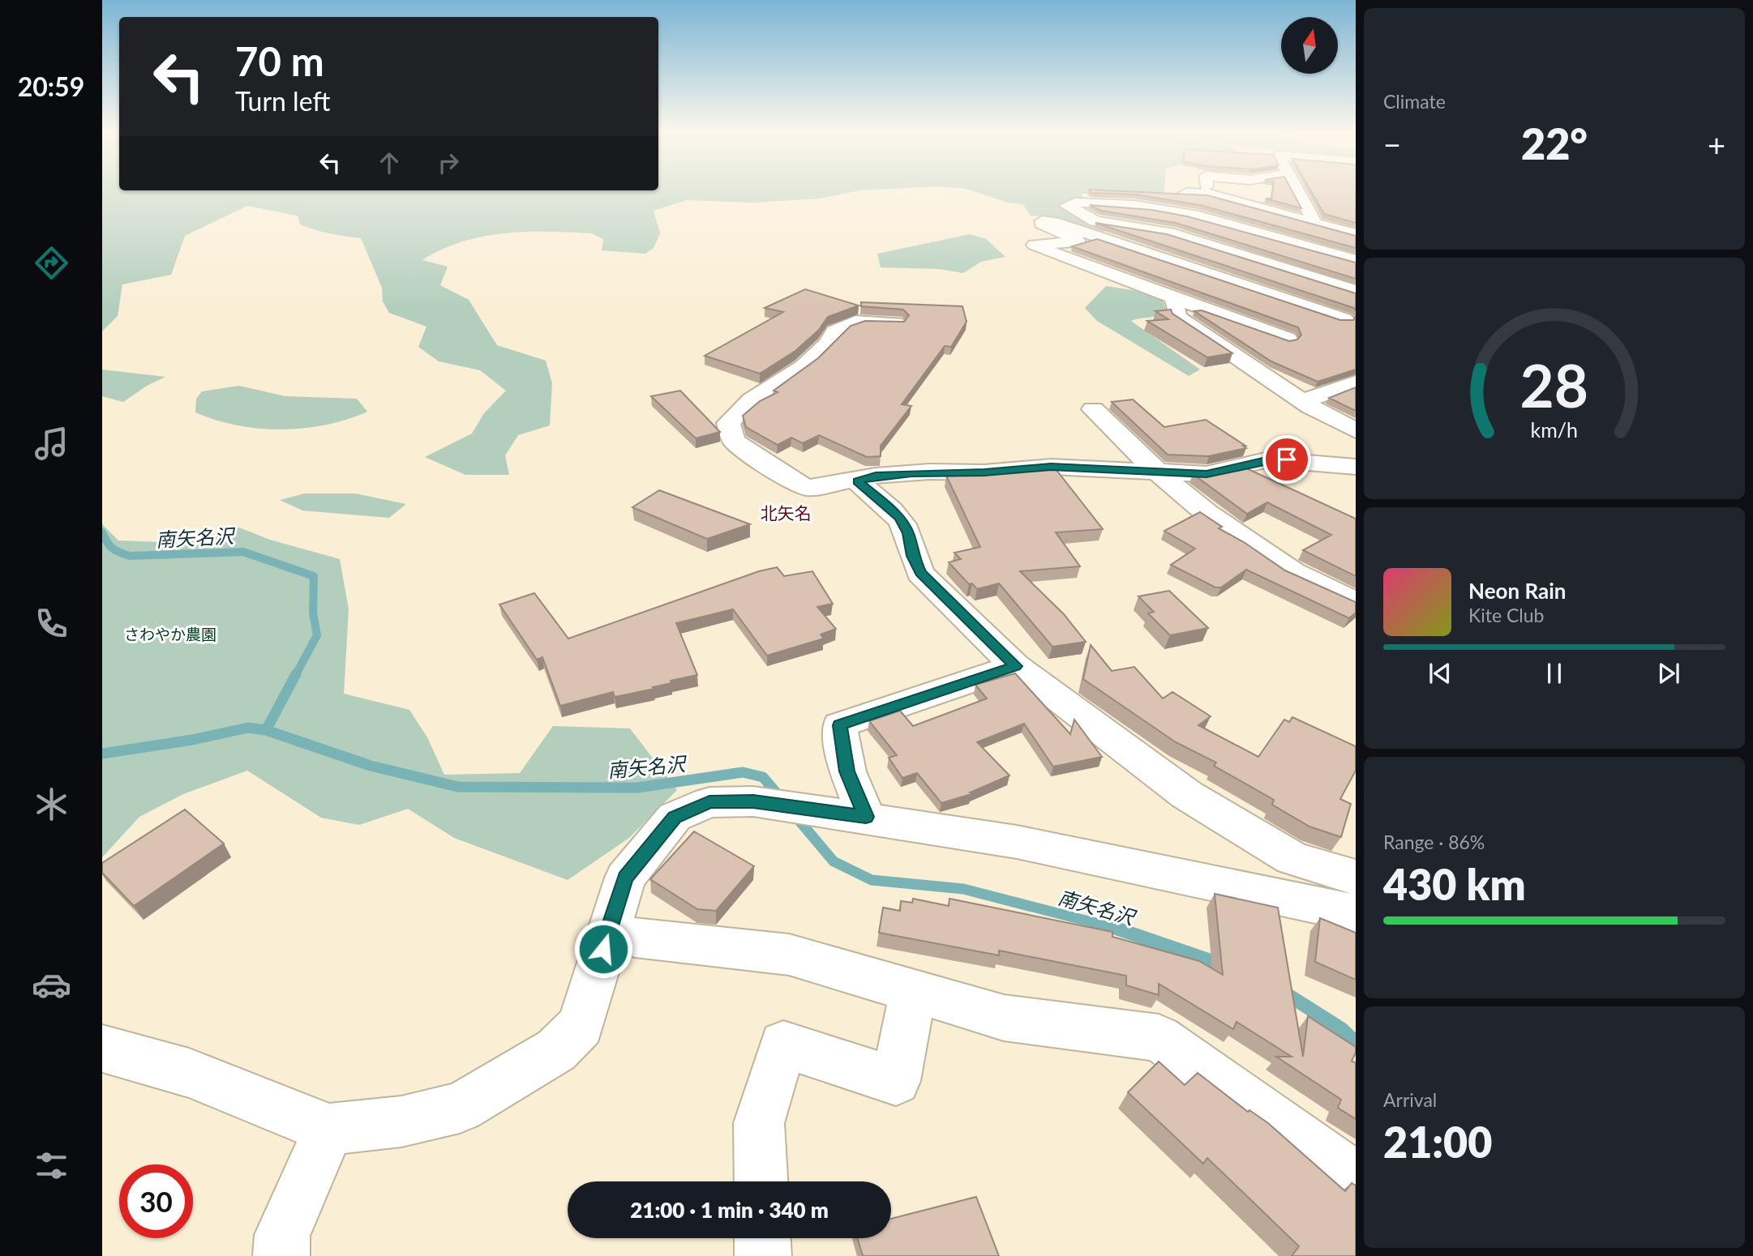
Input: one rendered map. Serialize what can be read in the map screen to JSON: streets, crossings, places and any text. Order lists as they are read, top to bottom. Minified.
{"districts":["北矢名"],"water":["南矢名沢"],"parks":["さわやか農園"],"north":"top","page":{"tabs":"20:59","tile":["Climate",["Range · 86%","430 km"],["Arrival","21:00"]],"turn":["70 m","Turn left"],"heat":["−","22°","+"],"song":["Neon Rain","Kite Club"],"limit":"30","trip":"21:00 · 1 min · 340 m","gauge":["28","km/h"]}}
